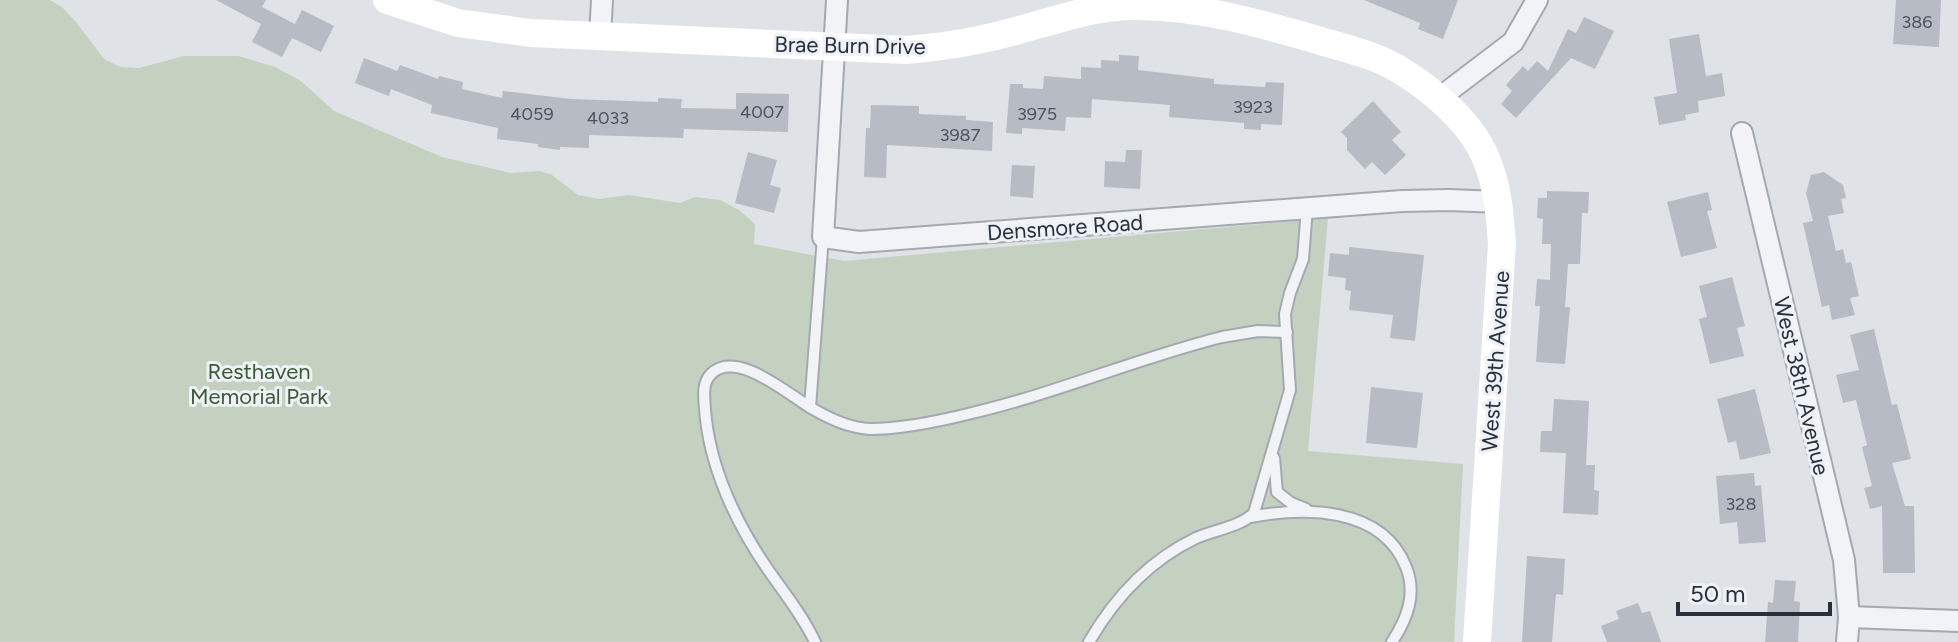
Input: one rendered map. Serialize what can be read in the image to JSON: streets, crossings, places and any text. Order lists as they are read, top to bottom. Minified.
{"streets":{"street":["Brae Burn Drive","Densmore Road","West 39th Avenue","West 38th Avenue"]},"crossings":[["Brae Burn Drive","West 39th Avenue"],["Densmore Road","West 39th Avenue"]],"parks":["Resthaven Memorial Park"],"house_numbers":["386","3923","4007","4059","3975","4033","3987","328"],"scale_bar":"50 m"}
